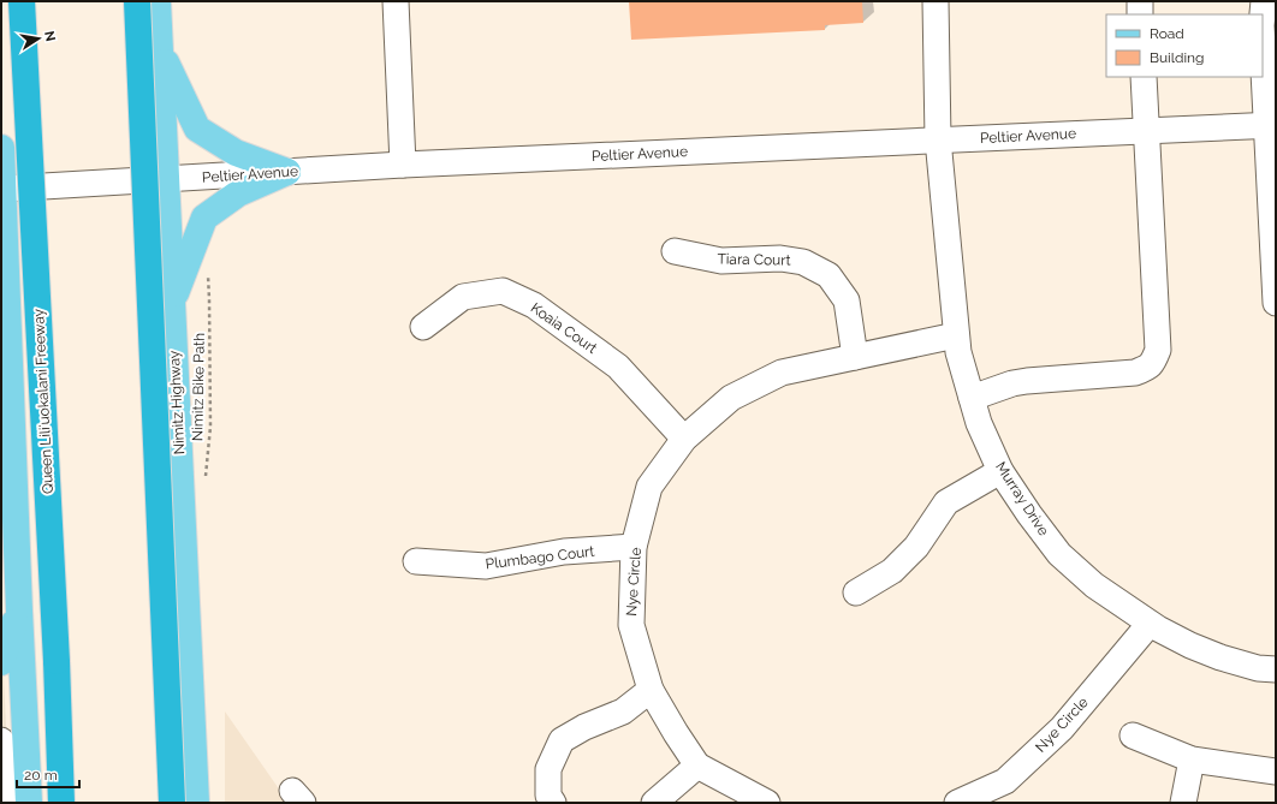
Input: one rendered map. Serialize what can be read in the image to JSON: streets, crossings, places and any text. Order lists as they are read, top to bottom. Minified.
{"streets":{"highway":["Queen Liliʻuokalani Freeway"],"main road":["Nimitz Highway"],"street":["Peltier Avenue","Tiara Court","Koaia Court","Murray Drive","Plumbago Court","Nye Circle"],"path":["Nimitz Bike Path"]},"crossings":[["Peltier Avenue","Nimitz Highway"],["Peltier Avenue","Murray Drive"],["Tiara Court","Nye Circle"],["Koaia Court","Nye Circle"],["Murray Drive","Nye Circle"],["Plumbago Court","Nye Circle"]],"legend":["Road","Building"],"scale_bar":"20 m","north":"right"}
